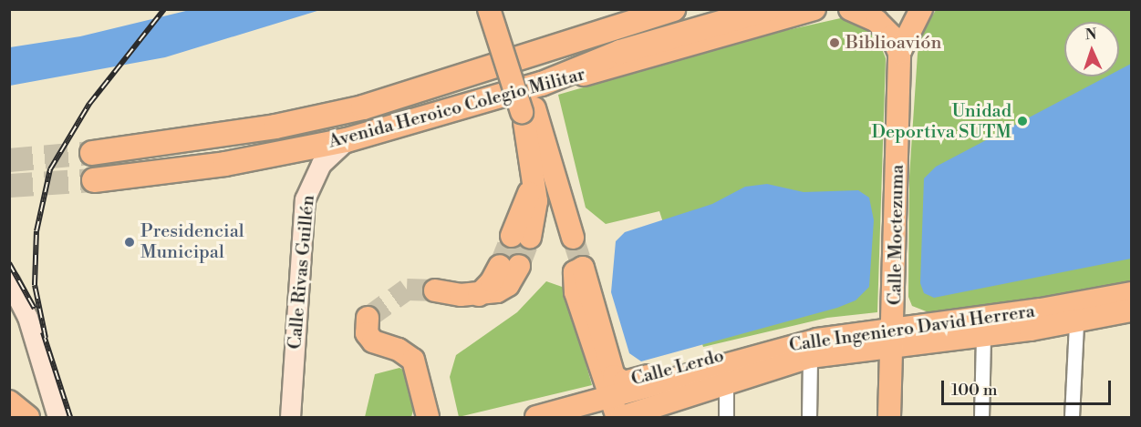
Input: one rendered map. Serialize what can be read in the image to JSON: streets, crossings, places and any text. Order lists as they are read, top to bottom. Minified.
{"streets":{"highway":["Avenida Heroico Colegio Militar"],"main road":["Calle Moctezuma","Calle Rivas Guillén","Calle Ingeniero David Herrera","Calle Lerdo"]},"crossings":[["Avenida Heroico Colegio Militar","Calle Rivas Guillén"],["Calle Moctezuma","Calle Ingeniero David Herrera"],["Calle Ingeniero David Herrera","Calle Lerdo"]],"places":["Biblioavión","Unidad Deportiva SUTM","Presidencial Municipal"],"scale_bar":"100 m","north":"top"}
